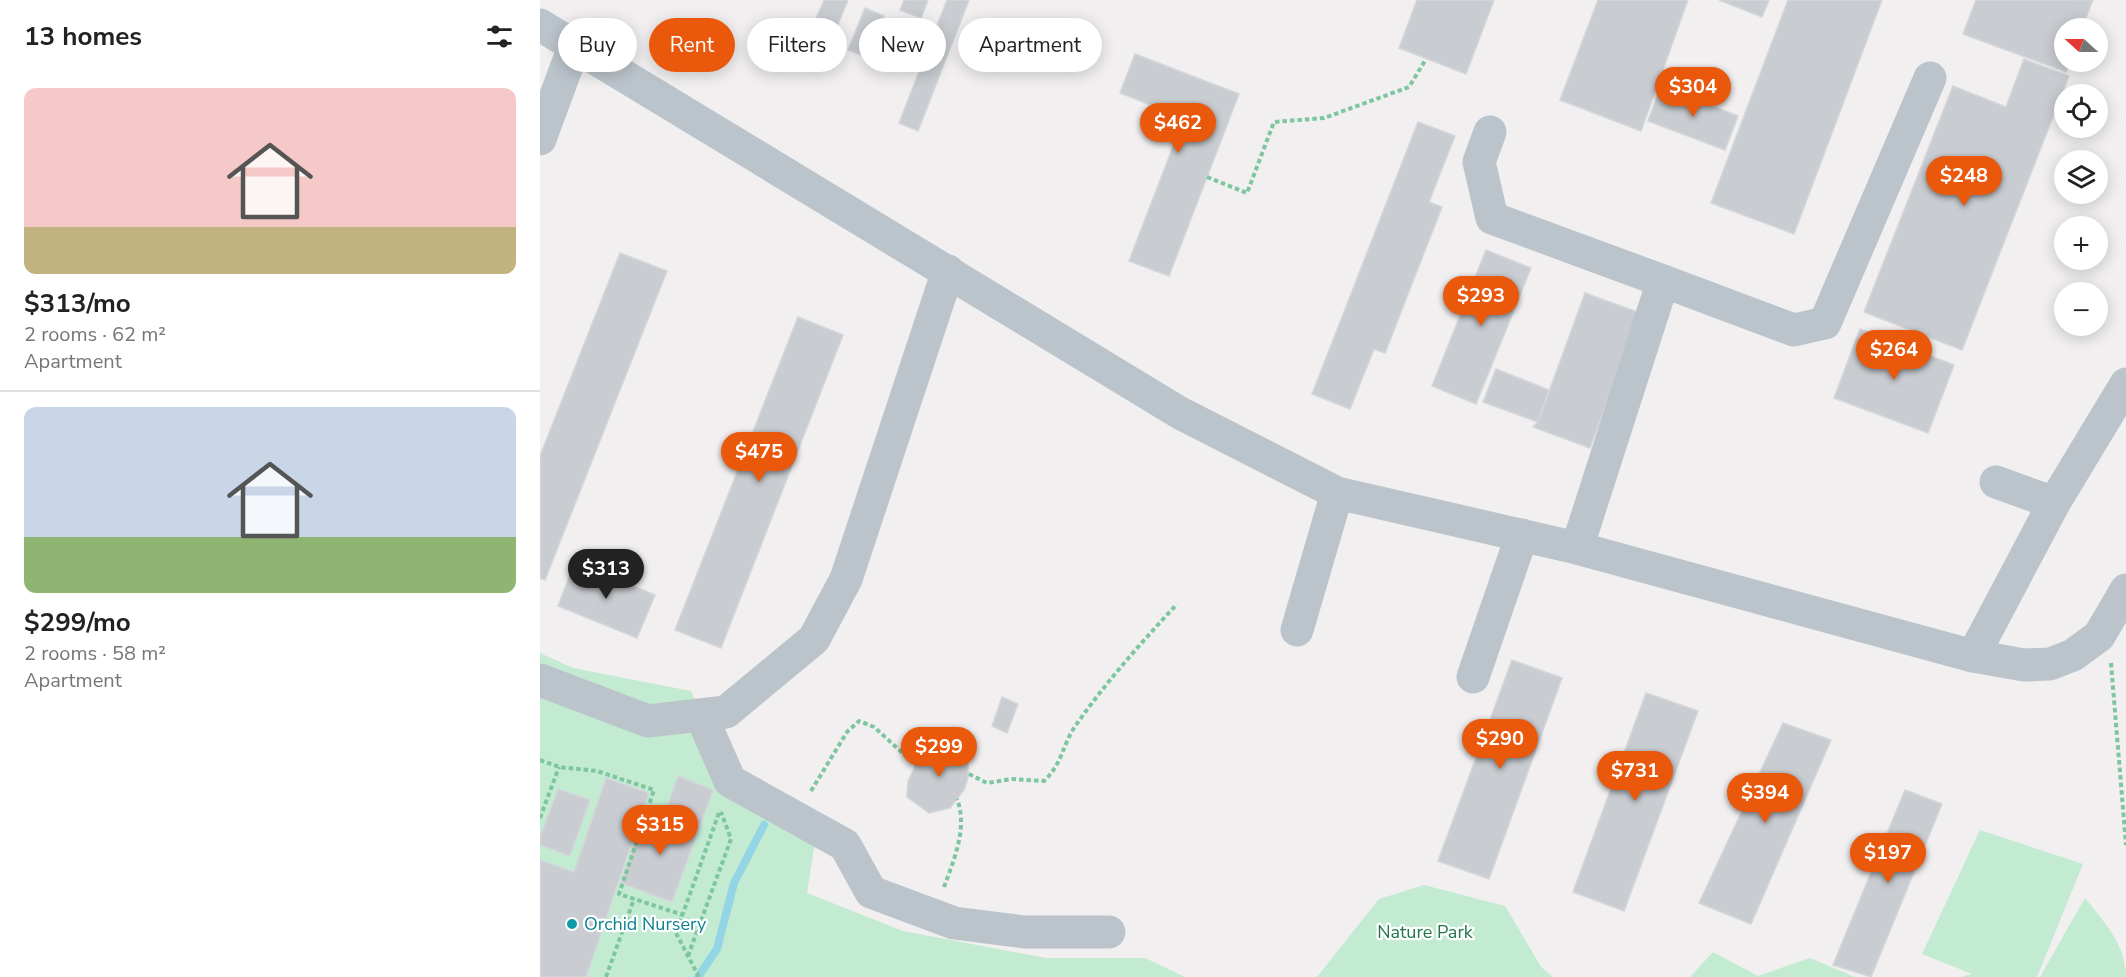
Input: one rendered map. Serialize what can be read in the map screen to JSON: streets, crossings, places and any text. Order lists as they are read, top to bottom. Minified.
{"parks":["Nature Park"],"places":["Orchid Nursery"],"north":"left","page":{"heading":"13 homes","map_buttons":["+","−"],"chip":["Buy","Rent","Filters","New","Apartment"],"price":["$304","$462","$248","$293","$264","$475","$313","$290","$299","$731","$394","$315","$197"],"list":[{"name":"$313/mo","note":"2 rooms · 62 m² · Apartment"},{"name":"$299/mo","note":"2 rooms · 58 m² · Apartment"}]}}
